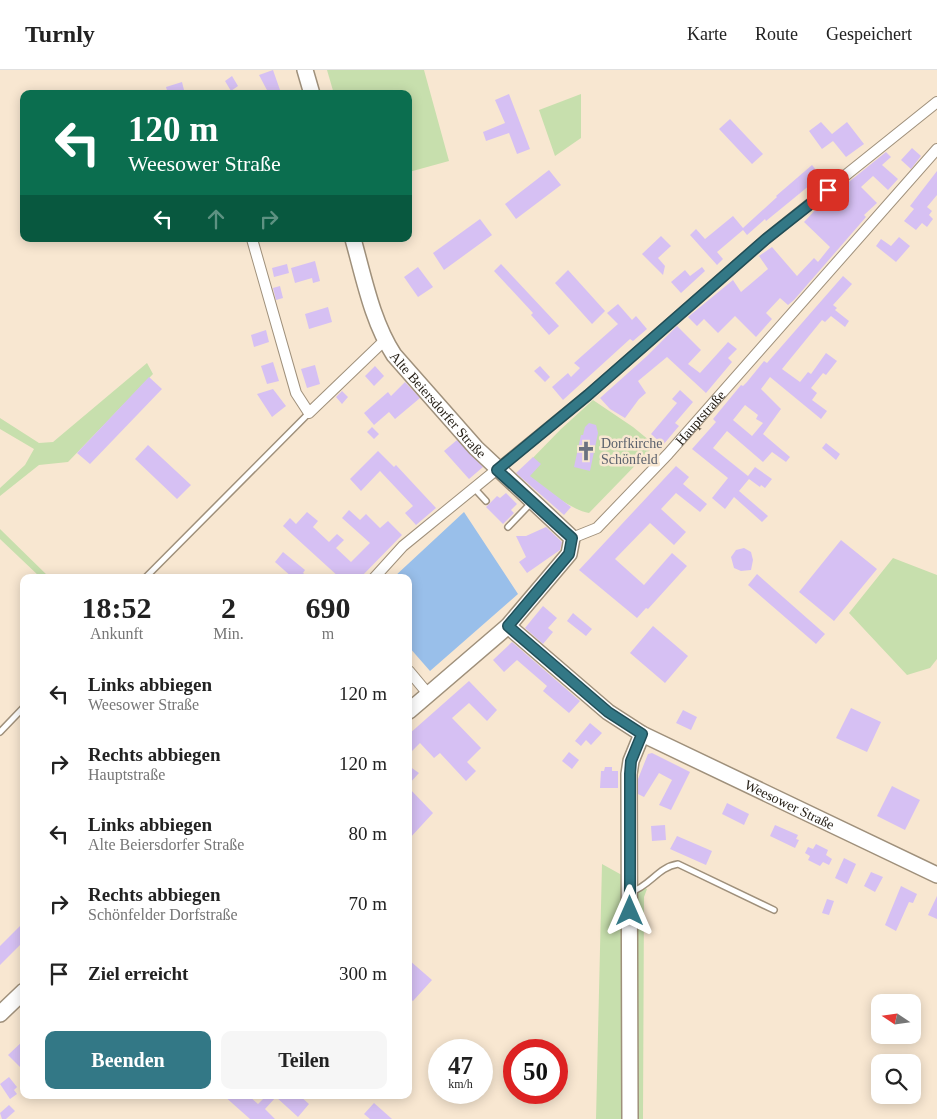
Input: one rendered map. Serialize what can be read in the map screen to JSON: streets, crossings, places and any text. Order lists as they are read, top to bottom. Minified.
{"streets":{"main road":["Alte Beiersdorfer Straße","Weesower Straße"],"street":["Hauptstraße"]},"crossings":[["Alte Beiersdorfer Straße","Hauptstraße"]],"places":{"church":["Dorfkirche Schönfeld"]},"north":"left","page":{"header":"Turnly","nav":["Karte","Route","Gespeichert"],"turn":["120 m","Weesower Straße"],"eta":["18:52","Ankunft","2","Min.","690","m"],"list":[{"name":"Links abbiegen","note":"Weesower Straße","value":"120 m"},{"name":"Rechts abbiegen","note":"Hauptstraße","value":"120 m"},{"name":"Links abbiegen","note":"Alte Beiersdorfer Straße","value":"80 m"},{"name":"Rechts abbiegen","note":"Schönfelder Dorfstraße","value":"70 m"},{"name":"Ziel erreicht","value":"300 m"}],"buttons":["Beenden","Teilen"],"speed":"47 km/h","limit":"50"}}
